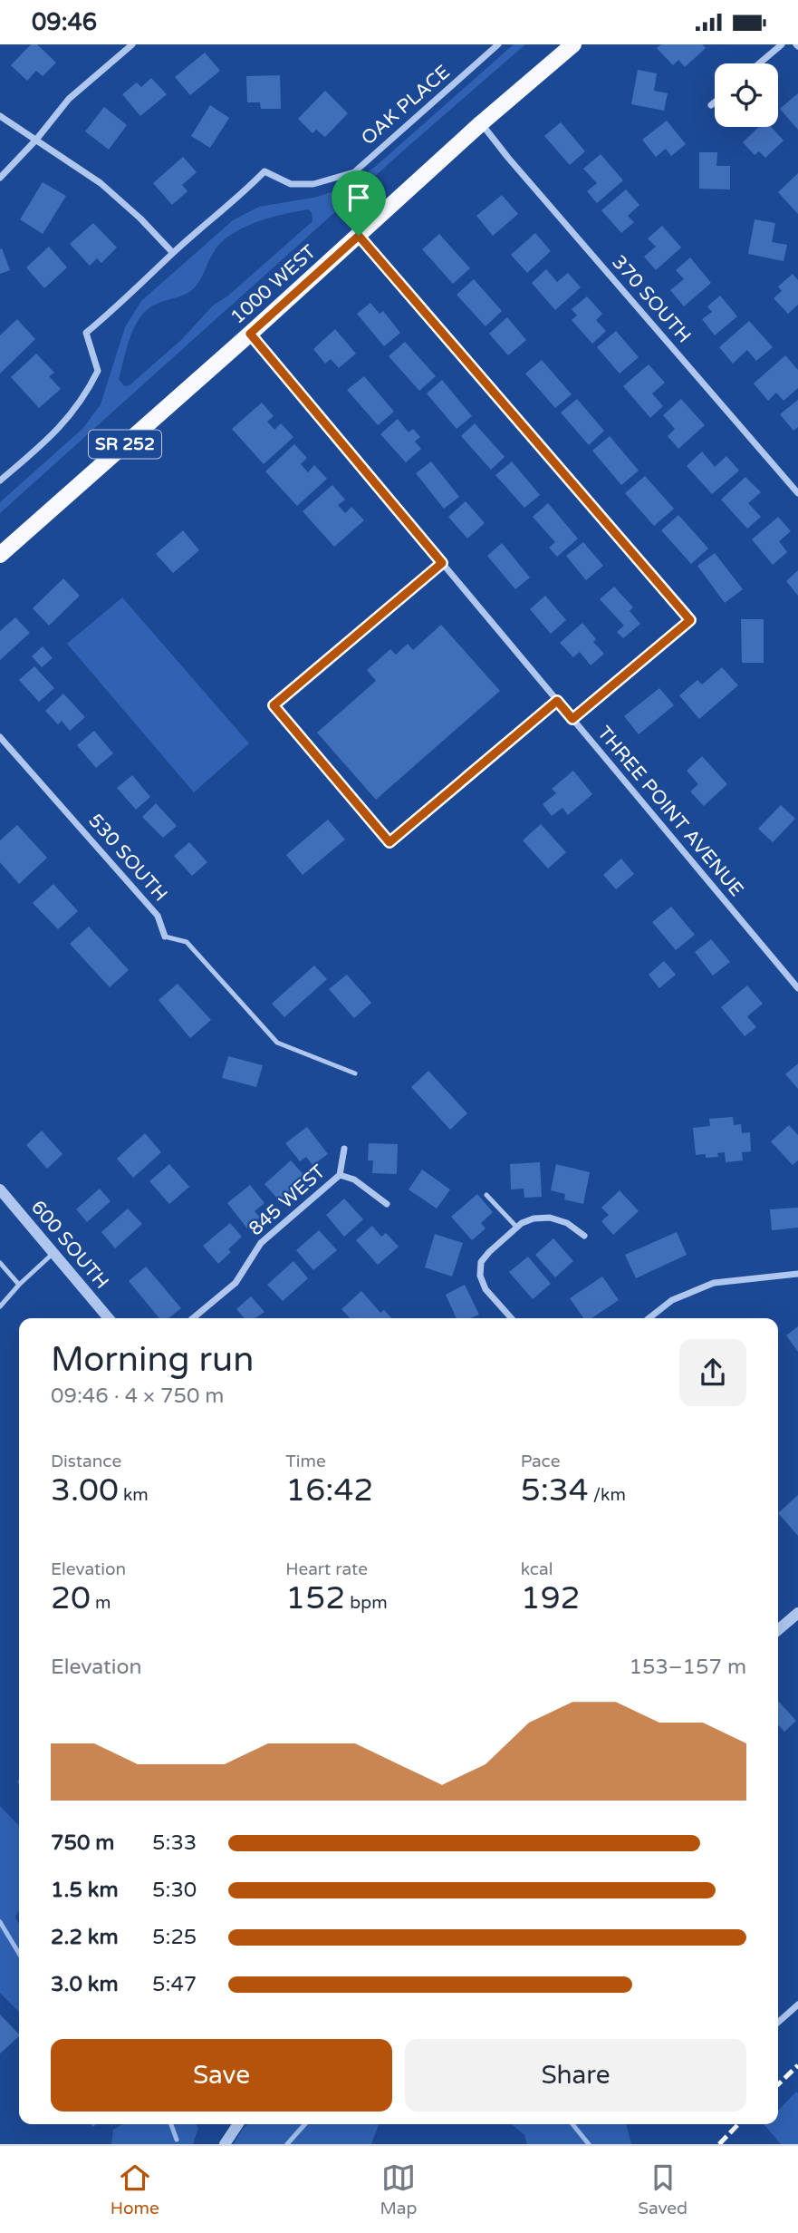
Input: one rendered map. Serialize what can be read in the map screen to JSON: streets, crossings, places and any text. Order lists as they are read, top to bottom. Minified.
{"streets":{"main road":["1000 WEST","SR 252"],"street":["OAK PLACE","370 SOUTH","THREE POINT AVENUE","530 SOUTH","845 WEST","600 SOUTH"]},"crossings":[["1000 WEST","370 SOUTH"],["1000 WEST","THREE POINT AVENUE"]],"page":{"status":"09:46","heading":["Morning run","09:46 · 4 × 750 m"],"stats":[["Distance","3.00 km"],["Time","16:42"],["Pace","5:34 /km"],["Elevation","20 m"],["Heart rate","152 bpm"],["kcal","192"]],"chart":["Elevation","153–157 m"],"list":[{"name":"750 m","note":"5:33"},{"name":"1.5 km","note":"5:30"},{"name":"2.2 km","note":"5:25"},{"name":"3.0 km","note":"5:47"}],"buttons":["Save","Share"],"tabs":["Home","Map","Saved"]}}
